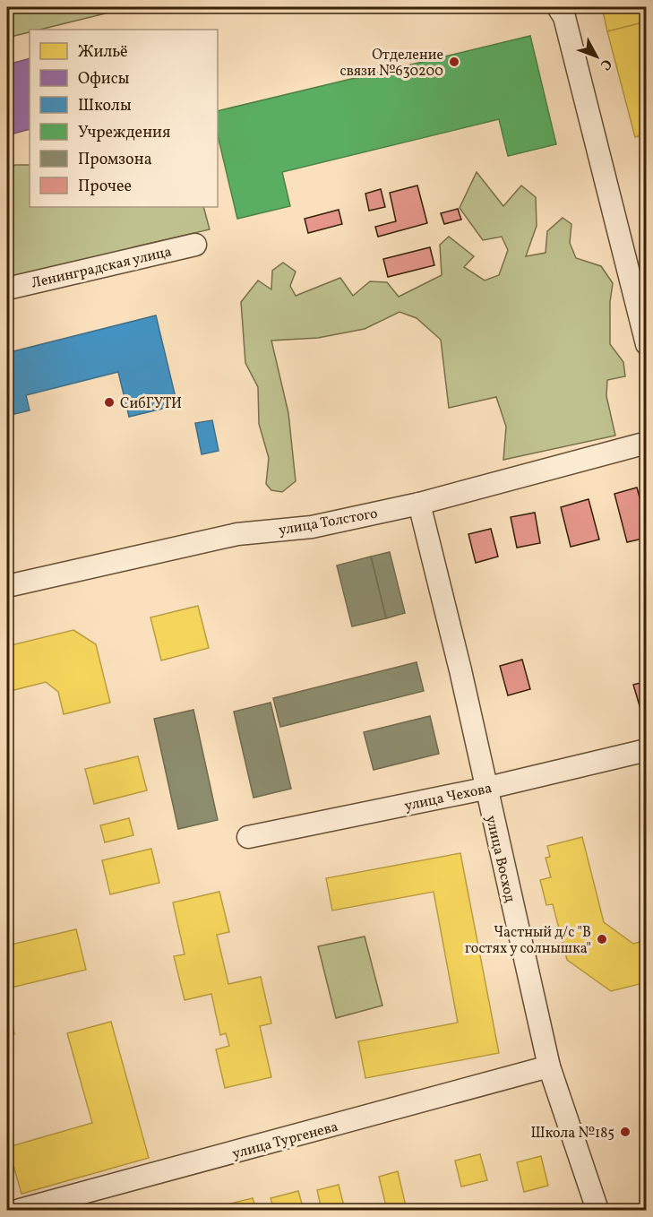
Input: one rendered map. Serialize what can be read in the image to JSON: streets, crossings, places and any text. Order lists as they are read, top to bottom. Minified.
{"streets":{"street":["Ленинградская улица","улица Толстого","улица Чехова","улица Восход","улица Тургенева"]},"crossings":[["улица Толстого","улица Восход"],["улица Чехова","улица Восход"],["улица Восход","улица Тургенева"]],"places":["Отделение связи №630200","СибГУТИ","Частный д/c \"В гостях у солнышка\"","Школа №185"],"legend":["Жильё","Офисы","Школы","Учреждения","Промзона","Прочее"],"north":"bottom right"}
